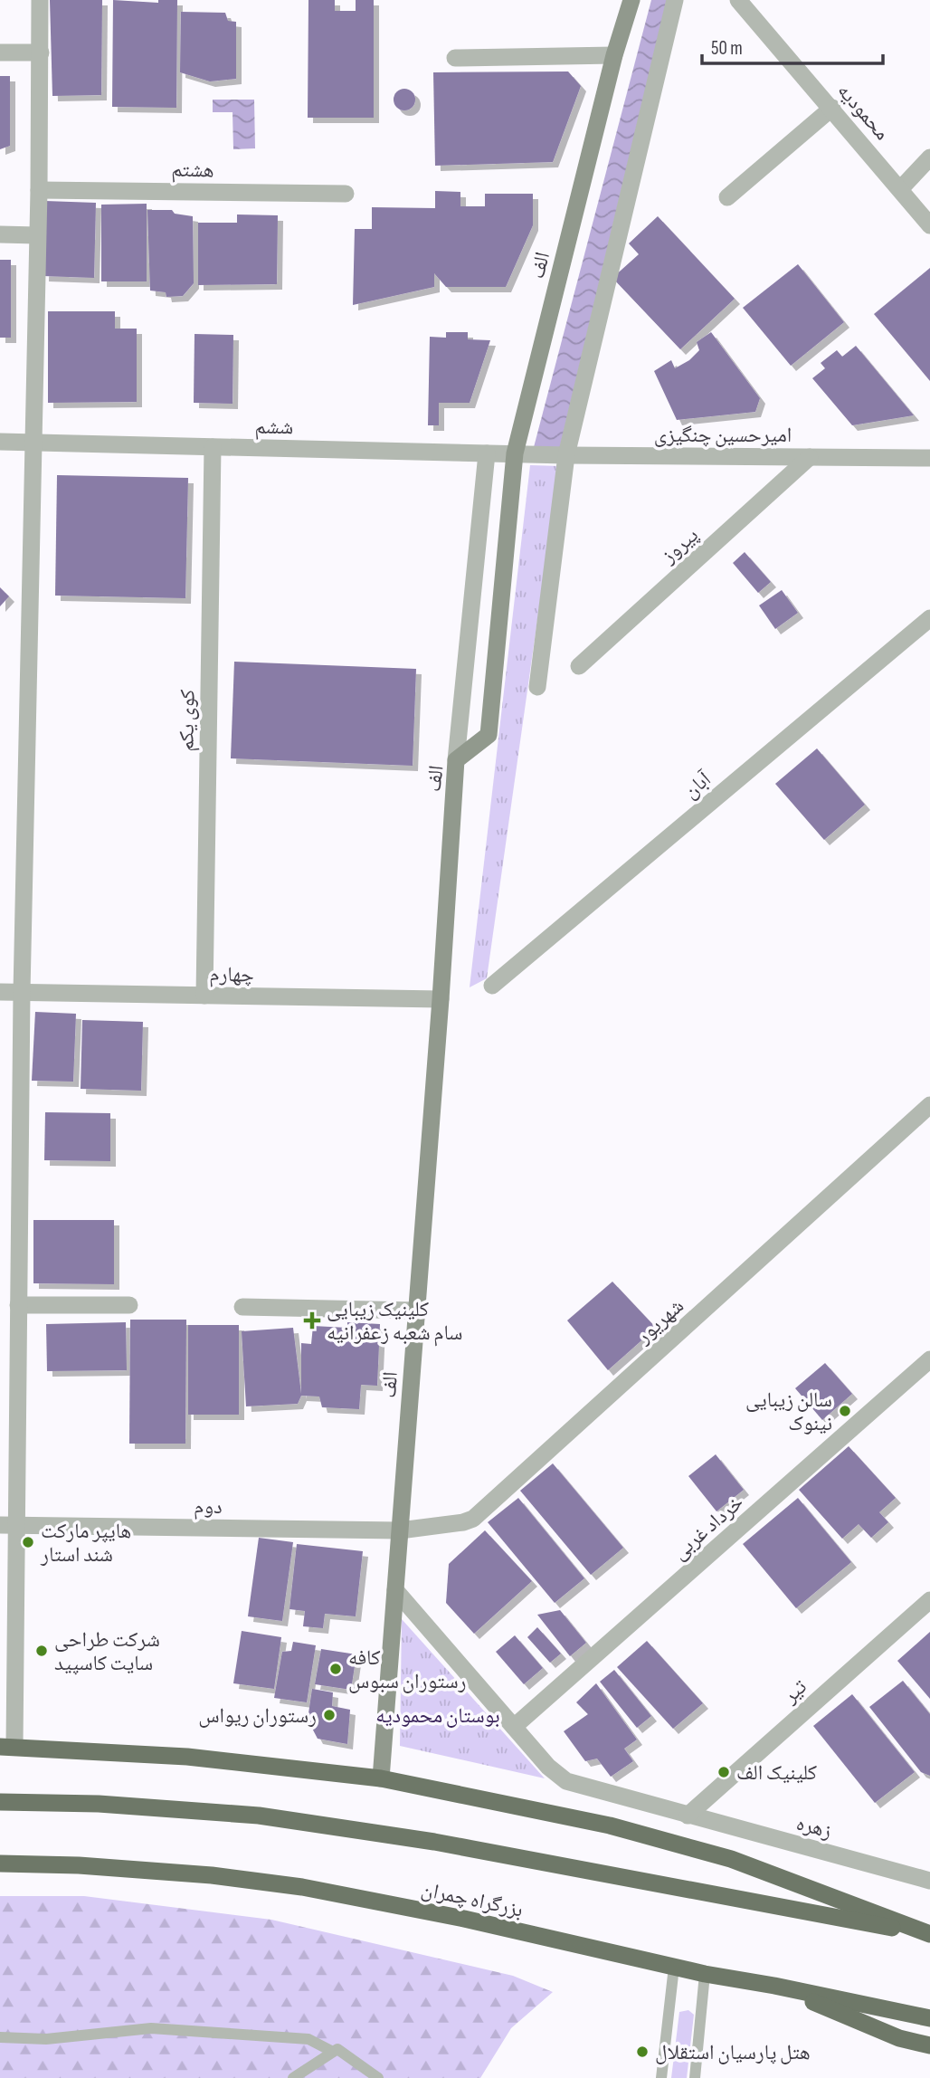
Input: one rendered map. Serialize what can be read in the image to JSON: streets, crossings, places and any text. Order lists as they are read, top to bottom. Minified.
{"streets":{"highway":["بزرگراه چمران"],"main road":["الف"],"street":["محمودیه","هشتم","ششم","امیرحسین چنگیزی","پیروز","کوی یکم","آبان","چهارم","شهریور","دوم","خرداد غربی","تیر","زهره"]},"crossings":[["الف","ششم"],["الف","امیرحسین چنگیزی"],["الف","چهارم"],["الف","شهریور"],["الف","دوم"],["ششم","امیرحسین چنگیزی"],["ششم","کوی یکم"],["امیرحسین چنگیزی","پیروز"],["کوی یکم","چهارم"],["شهریور","دوم"],["تیر","زهره"]],"parks":["بوستان محمودیه"],"places":{"health":["کلینیک زیبایی سام شعبه زعفرانیه"],"other":["سالن زیبایی نینوک","هایپر مارکت شند استار","شرکت طراحی سایت کاسپید","کافه رستوران سبوس","رستوران ریواس","کلینیک الف","هتل پارسیان استقلال"]},"scale_bar":"50 m"}
